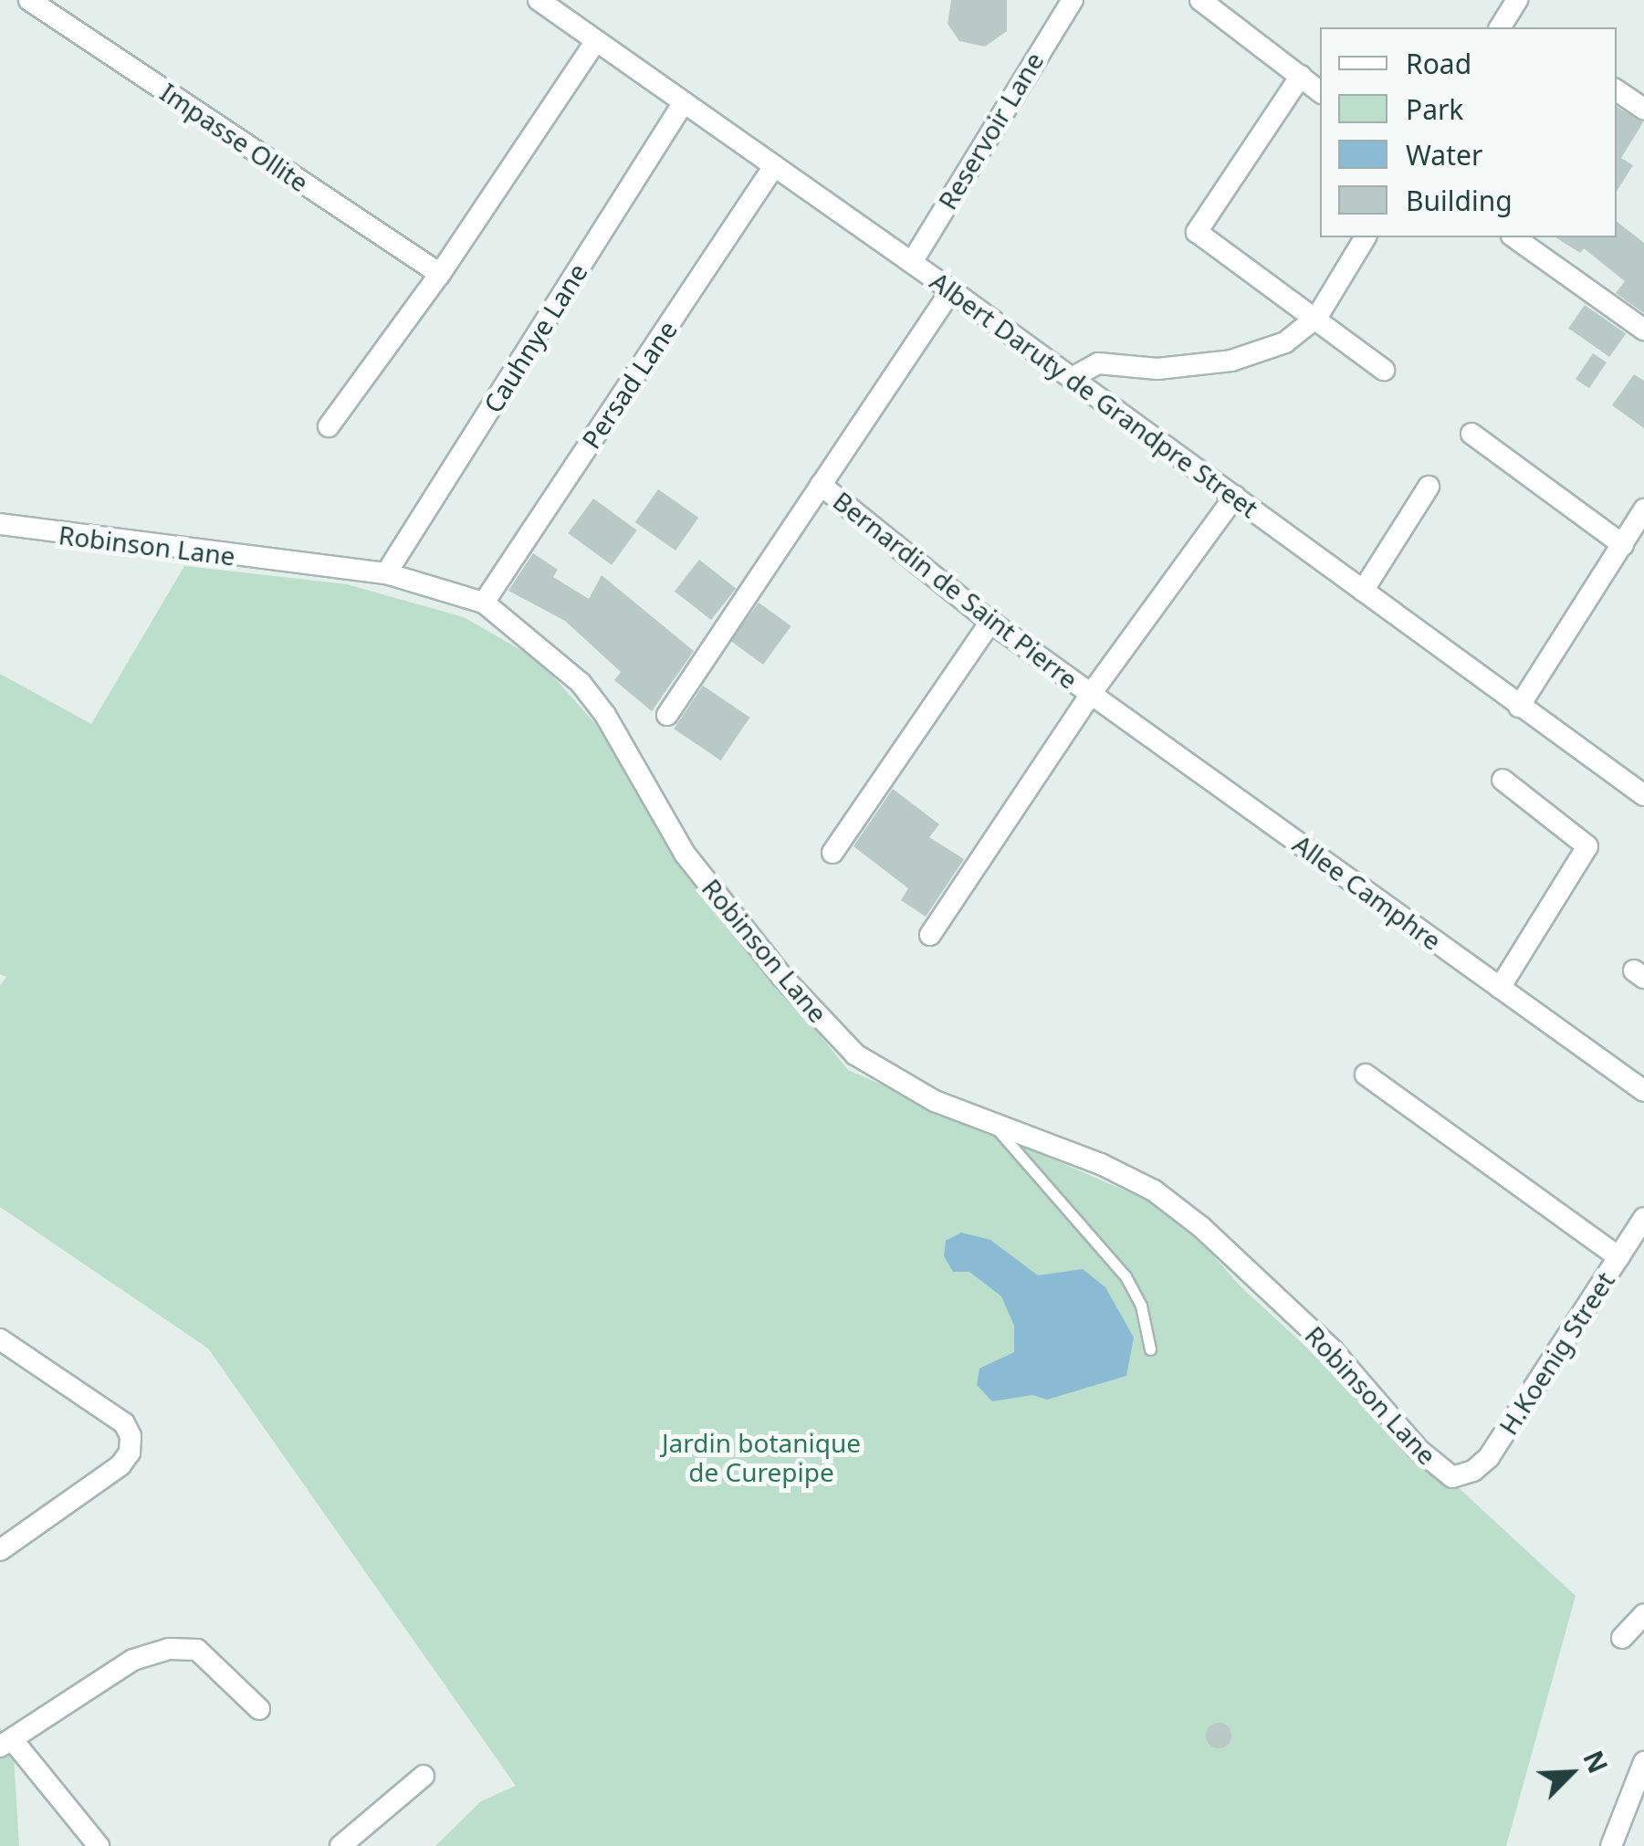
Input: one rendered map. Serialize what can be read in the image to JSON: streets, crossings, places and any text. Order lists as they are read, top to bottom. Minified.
{"streets":{"street":["Reservoir Lane","Impasse Ollite","Cauhnye Lane","Persad Lane","Albert Daruty de Grandpre Street","Robinson Lane","Bernardin de Saint Pierre","Allee Camphre","H.Koenig Street"]},"crossings":[["Reservoir Lane","Albert Daruty de Grandpre Street"],["Cauhnye Lane","Albert Daruty de Grandpre Street"],["Cauhnye Lane","Robinson Lane"],["Persad Lane","Albert Daruty de Grandpre Street"],["Persad Lane","Robinson Lane"],["Robinson Lane","H.Koenig Street"],["Bernardin de Saint Pierre","Allee Camphre"]],"parks":["Jardin botanique de Curepipe"],"legend":["Road","Park","Water","Building"],"north":"top right"}
